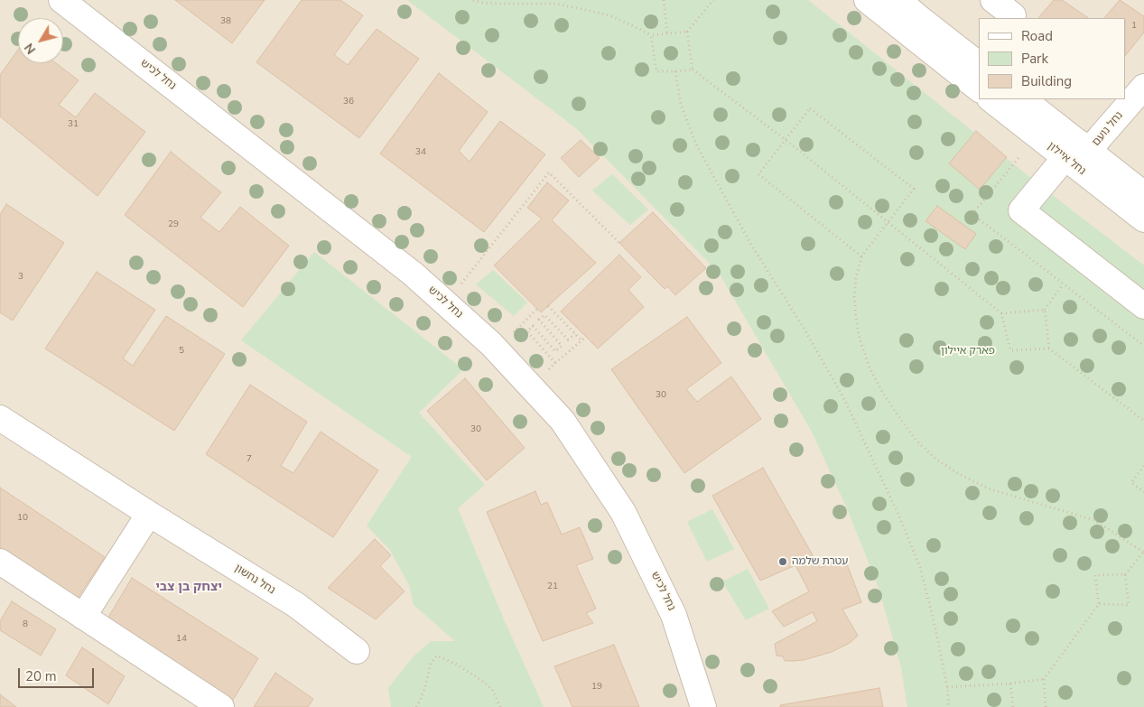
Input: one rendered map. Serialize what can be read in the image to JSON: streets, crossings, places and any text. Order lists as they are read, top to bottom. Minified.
{"streets":{"street":["נחל לכיש","נחל נועם","נחל איילון","נחל נחשון"]},"crossings":[["נחל נועם","נחל איילון"]],"districts":["יצחק בן צבי"],"parks":["פארק איילון"],"places":["עטרת שלמה"],"house_numbers":["38","1","36","31","34","29","3","5","30","30","7","10","21","8","14","19"],"legend":["Road","Park","Building"],"scale_bar":"20 m","north":"bottom left"}
